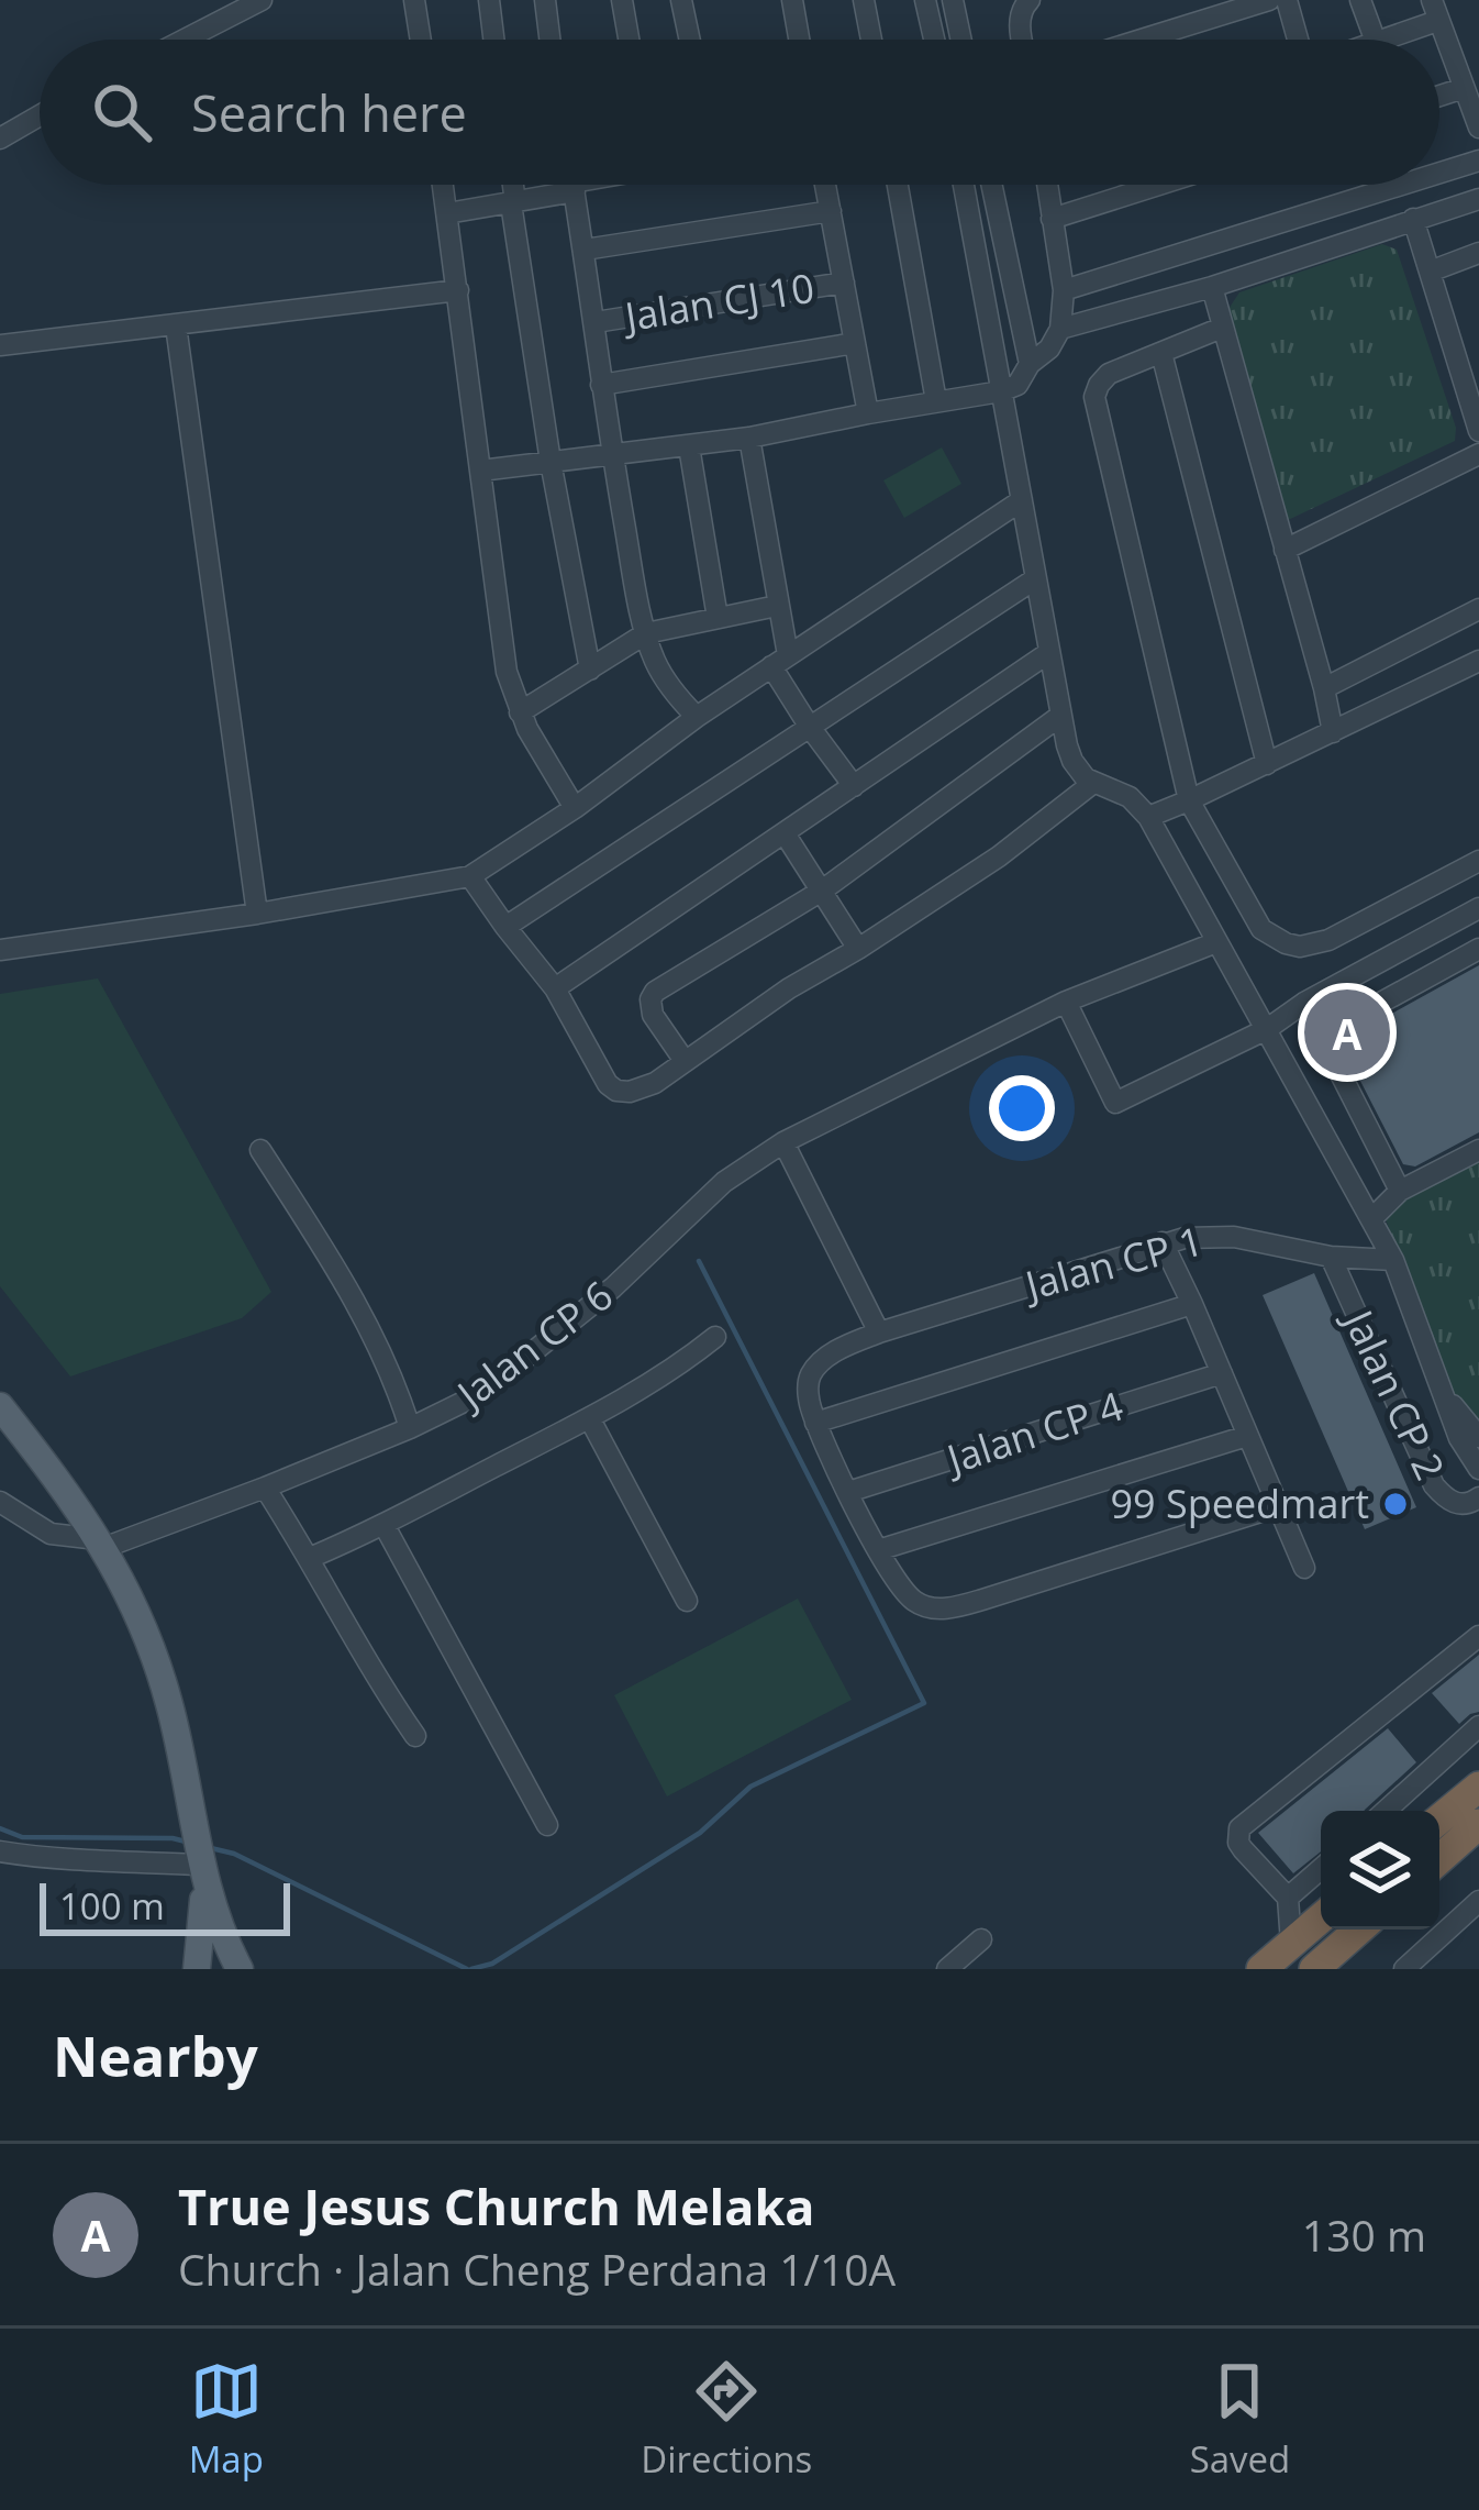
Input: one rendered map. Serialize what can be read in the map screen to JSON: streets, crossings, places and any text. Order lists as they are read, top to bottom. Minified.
{"streets":{"street":["Jalan CJ 10","Jalan CP 1","Jalan CP 6","Jalan CP 2","Jalan CP 4"]},"crossings":[["Jalan CP 1","Jalan CP 2"]],"places":["99 Speedmart"],"scale_bar":"100 m","page":{"search":"Search here","pins":"A","scale":"100 m","heading":"Nearby","list":[{"mark":"A","name":"True Jesus Church Melaka","note":"Church · Jalan Cheng Perdana 1/10A","value":"130 m"}],"nav":["Map","Directions","Saved"]}}
